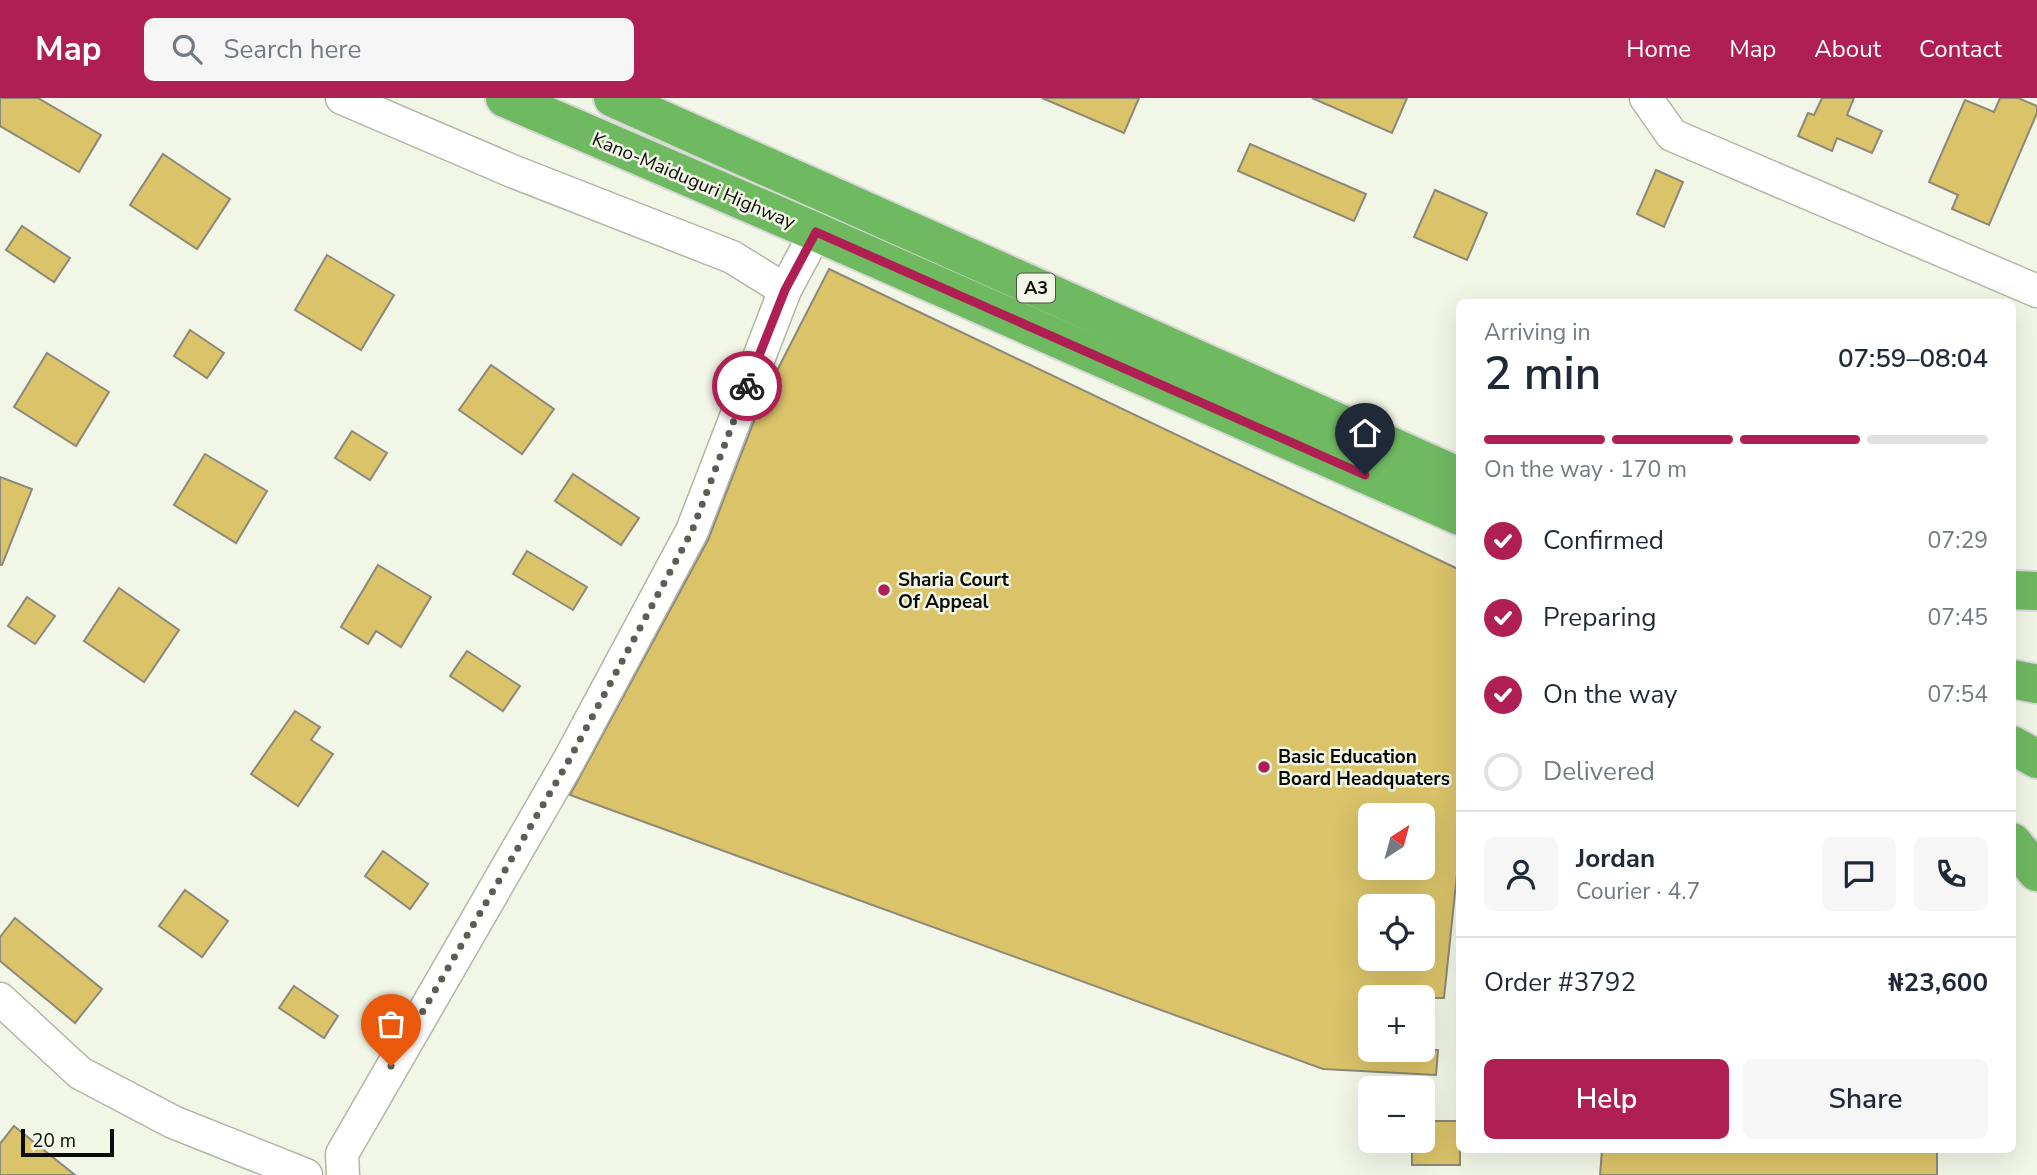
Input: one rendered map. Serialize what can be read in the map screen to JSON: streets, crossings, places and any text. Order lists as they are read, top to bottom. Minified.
{"streets":{"highway":["Kano-Maiduguri Highway","A3"]},"places":["Sharia Court Of Appeal","Basic Education Board Headquaters"],"scale_bar":"20 m","north":"top right","page":{"header":"Map","search":"Search here","nav":["Home","Map","About","Contact"],"heading":["2 min","Arriving in","07:59–08:04"],"panel":["Jordan","Courier · 4.7","Order #3792","₦23,600"],"bar":"On the way · 170 m","list":[["Confirmed","07:29"],["Preparing","07:45"],["On the way","07:54"],"Delivered"],"map_buttons":["+","−"],"buttons":["Help","Share"],"scale":"20 m"}}
